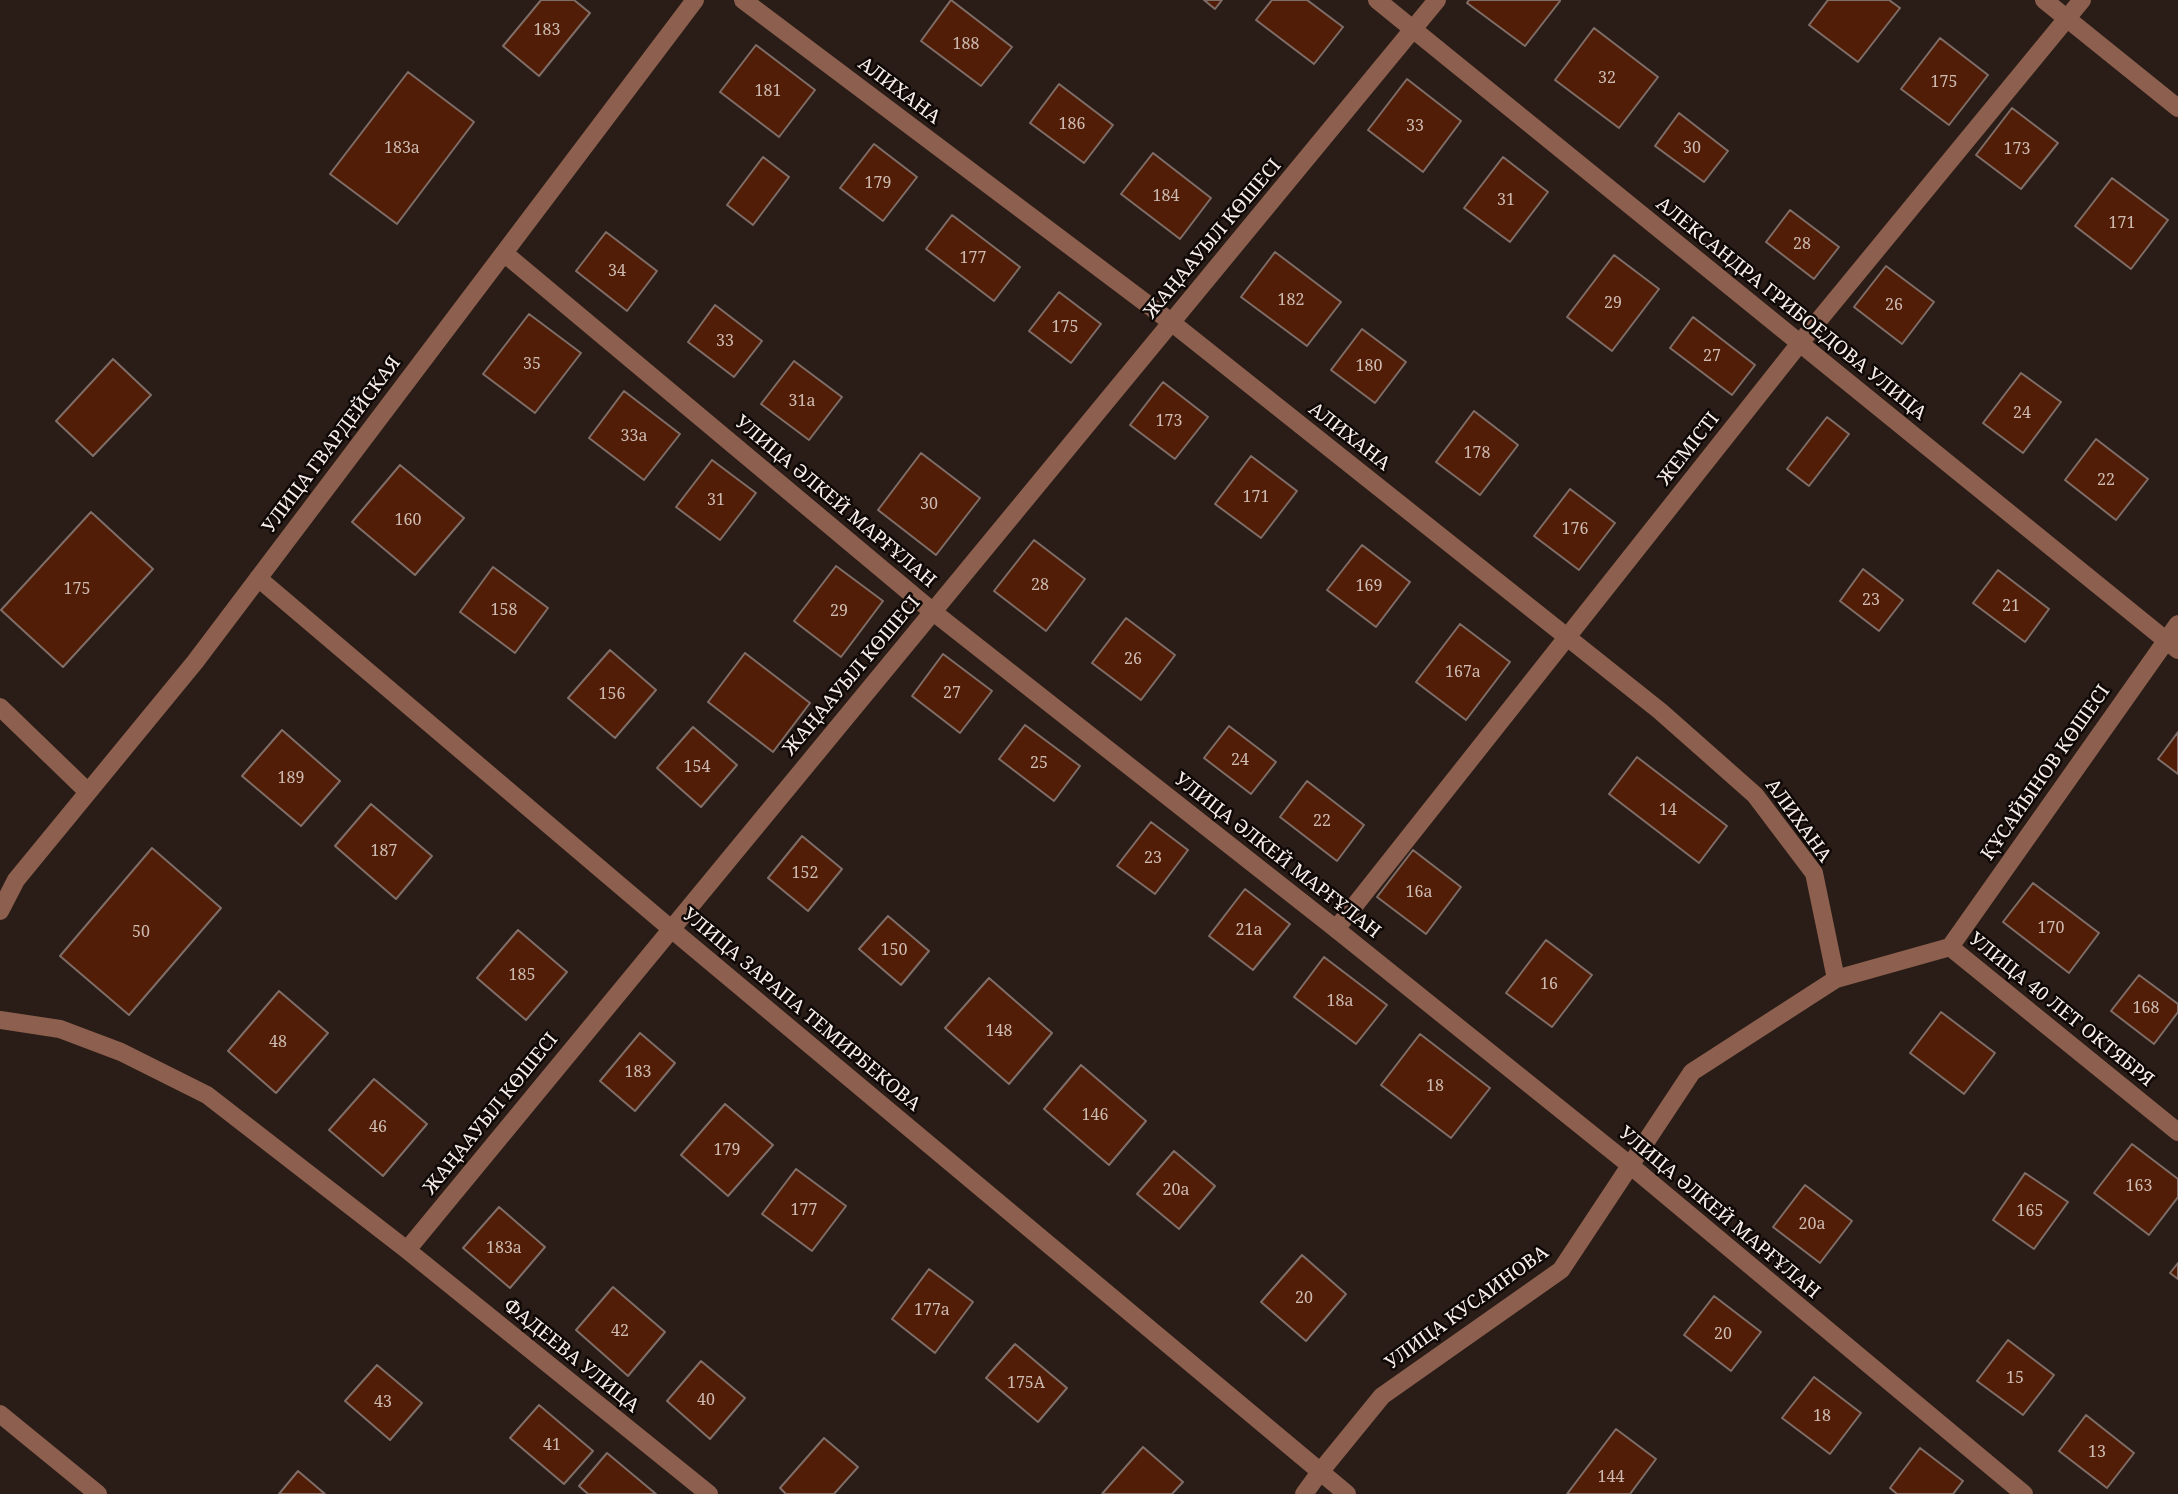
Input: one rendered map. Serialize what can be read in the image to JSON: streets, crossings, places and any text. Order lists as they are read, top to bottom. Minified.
{"streets":{"street":["АЛИХАНА","ЖАҢААУЫЛ КӨШЕСІ","АЛЕКСАНДРА ГРИБОЕДОВА УЛИЦА","УЛИЦА ГВАРДЕЙСКАЯ","ЖЕМІСТІ","УЛИЦА ӘЛКЕЙ МАРҒҰЛАН","ҚҰСАЙЫНОВ КӨШЕСІ","УЛИЦА ЗАРАПА ТЕМИРБЕКОВА","УЛИЦА 40 ЛЕТ ОКТЯБРЯ","УЛИЦА КУСАИНОВА","ФАДЕЕВА УЛИЦА"]},"crossings":[["АЛИХАНА","ЖАҢААУЫЛ КӨШЕСІ"],["АЛИХАНА","ЖЕМІСТІ"],["АЛИХАНА","УЛИЦА КУСАИНОВА"],["ЖАҢААУЫЛ КӨШЕСІ","АЛЕКСАНДРА ГРИБОЕДОВА УЛИЦА"],["ЖАҢААУЫЛ КӨШЕСІ","УЛИЦА ӘЛКЕЙ МАРҒҰЛАН"],["ЖАҢААУЫЛ КӨШЕСІ","УЛИЦА ЗАРАПА ТЕМИРБЕКОВА"],["ЖАҢААУЫЛ КӨШЕСІ","ФАДЕЕВА УЛИЦА"],["АЛЕКСАНДРА ГРИБОЕДОВА УЛИЦА","ЖЕМІСТІ"],["АЛЕКСАНДРА ГРИБОЕДОВА УЛИЦА","ҚҰСАЙЫНОВ КӨШЕСІ"],["УЛИЦА ГВАРДЕЙСКАЯ","УЛИЦА ӘЛКЕЙ МАРҒҰЛАН"],["УЛИЦА ГВАРДЕЙСКАЯ","УЛИЦА ЗАРАПА ТЕМИРБЕКОВА"],["ЖЕМІСТІ","УЛИЦА ӘЛКЕЙ МАРҒҰЛАН"],["УЛИЦА ӘЛКЕЙ МАРҒҰЛАН","УЛИЦА КУСАИНОВА"],["ҚҰСАЙЫНОВ КӨШЕСІ","УЛИЦА 40 ЛЕТ ОКТЯБРЯ"],["ҚҰСАЙЫНОВ КӨШЕСІ","УЛИЦА КУСАИНОВА"],["УЛИЦА ЗАРАПА ТЕМИРБЕКОВА","УЛИЦА КУСАИНОВА"],["УЛИЦА 40 ЛЕТ ОКТЯБРЯ","УЛИЦА КУСАИНОВА"]],"house_numbers":["183","188","32","175","181","186","33","183а","30","173","179","184","31","171","28","177","34","182","29","26","175","33","27","35","180","31а","24","173","33а","178","22","171","31","30","160","176","28","169","175","23","21","158","29","26","167а","27","156","24","25","154","189","14","22","187","23","152","16а","170","21а","50","150","185","16","18а","168","148","48","183","18","146","46","179","163","20а","177","165","20а","183а","20","177а","42","20","15","175А","40","43","18","41","13","144"]}
